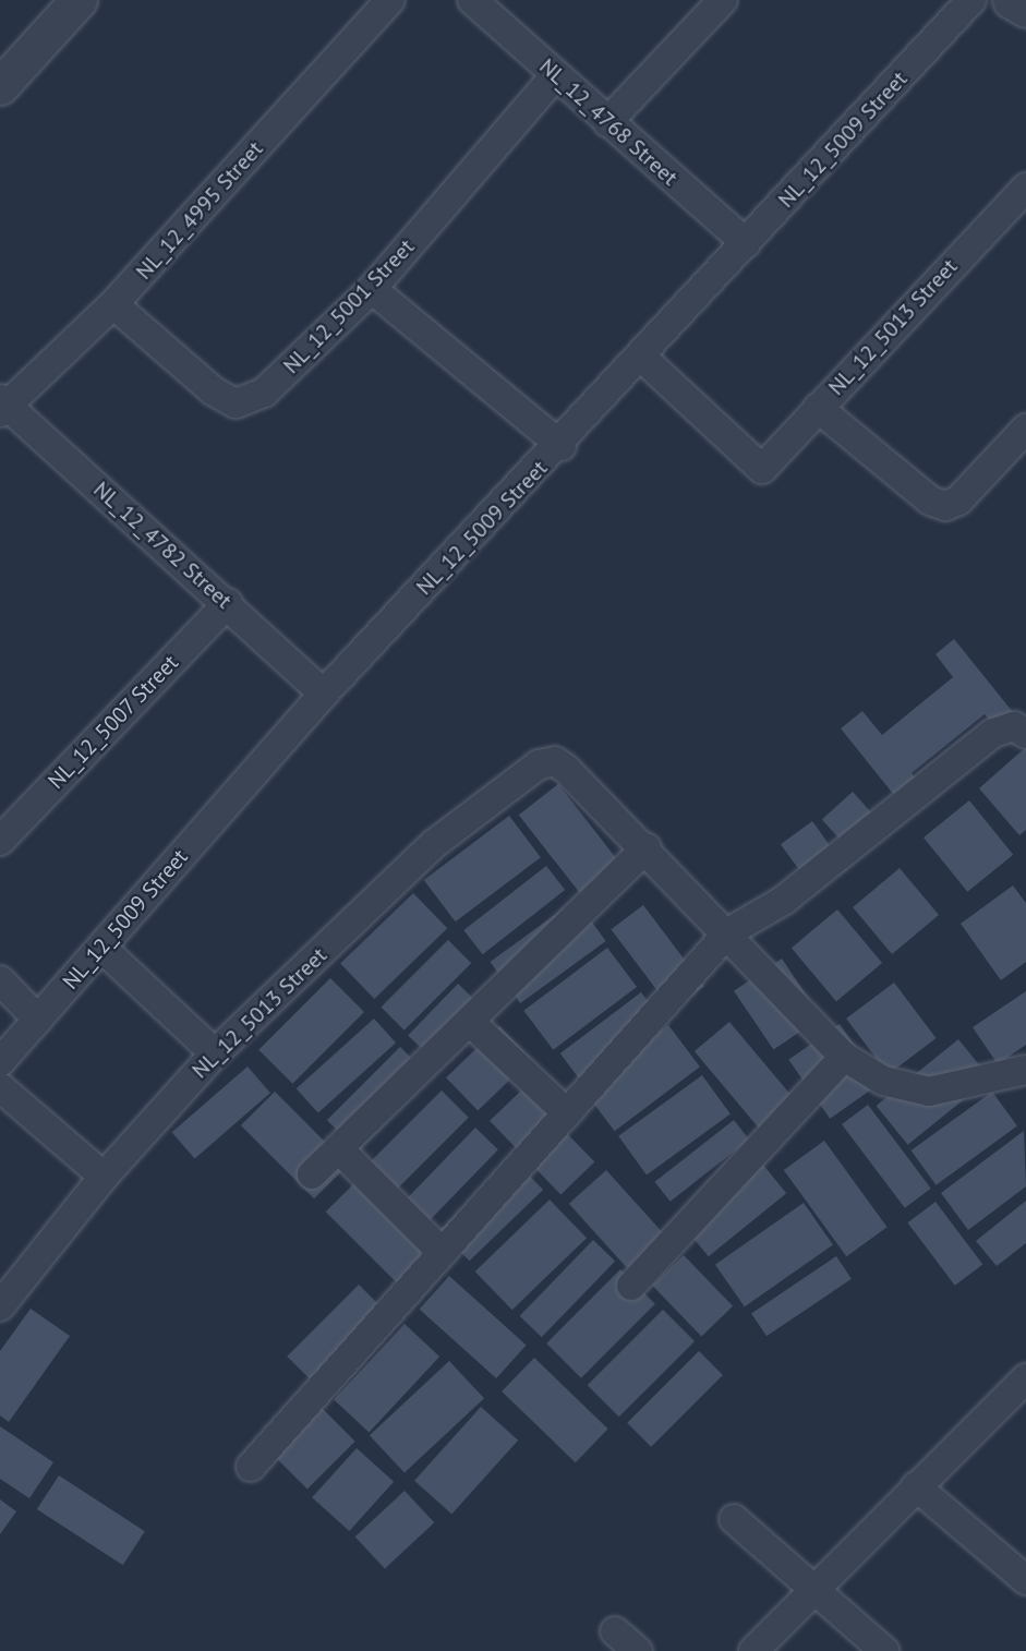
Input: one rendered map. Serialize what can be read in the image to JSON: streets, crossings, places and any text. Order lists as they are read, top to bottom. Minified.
{"streets":{"street":["NL_12_4768 Street","NL_12_5009 Street","NL_12_4995 Street","NL_12_5001 Street","NL_12_5013 Street","NL_12_4782 Street","NL_12_5007 Street"]},"crossings":[["NL_12_4768 Street","NL_12_5009 Street"],["NL_12_4768 Street","NL_12_5001 Street"],["NL_12_5009 Street","NL_12_5013 Street"],["NL_12_5009 Street","NL_12_4782 Street"],["NL_12_4995 Street","NL_12_5001 Street"],["NL_12_4995 Street","NL_12_4782 Street"],["NL_12_4782 Street","NL_12_5007 Street"]]}
